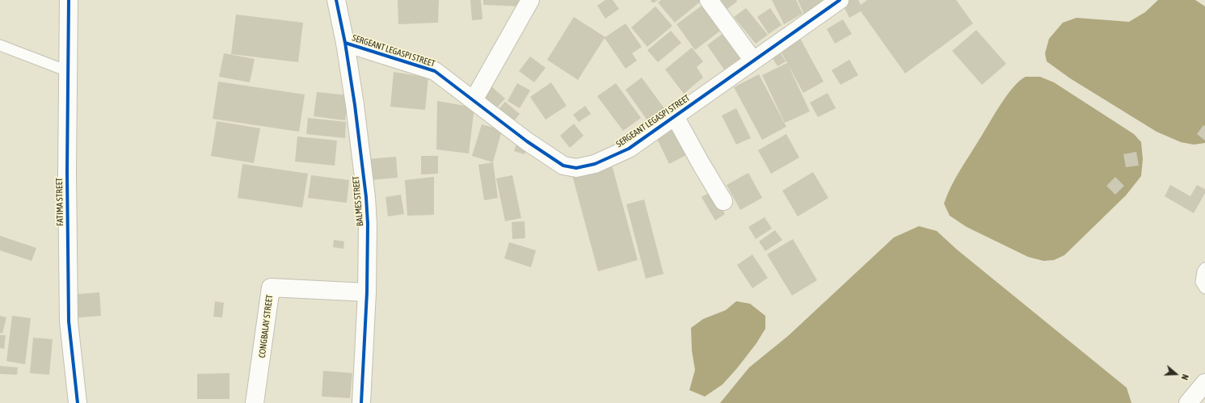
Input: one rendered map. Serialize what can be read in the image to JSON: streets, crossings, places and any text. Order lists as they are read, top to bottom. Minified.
{"streets":{"street":["SERGEANT LEGASPI STREET","BALMES STREET","FATIMA STREET","CONGBALAY STREET"]},"crossings":[["SERGEANT LEGASPI STREET","BALMES STREET"],["BALMES STREET","CONGBALAY STREET"]],"north":"right"}
